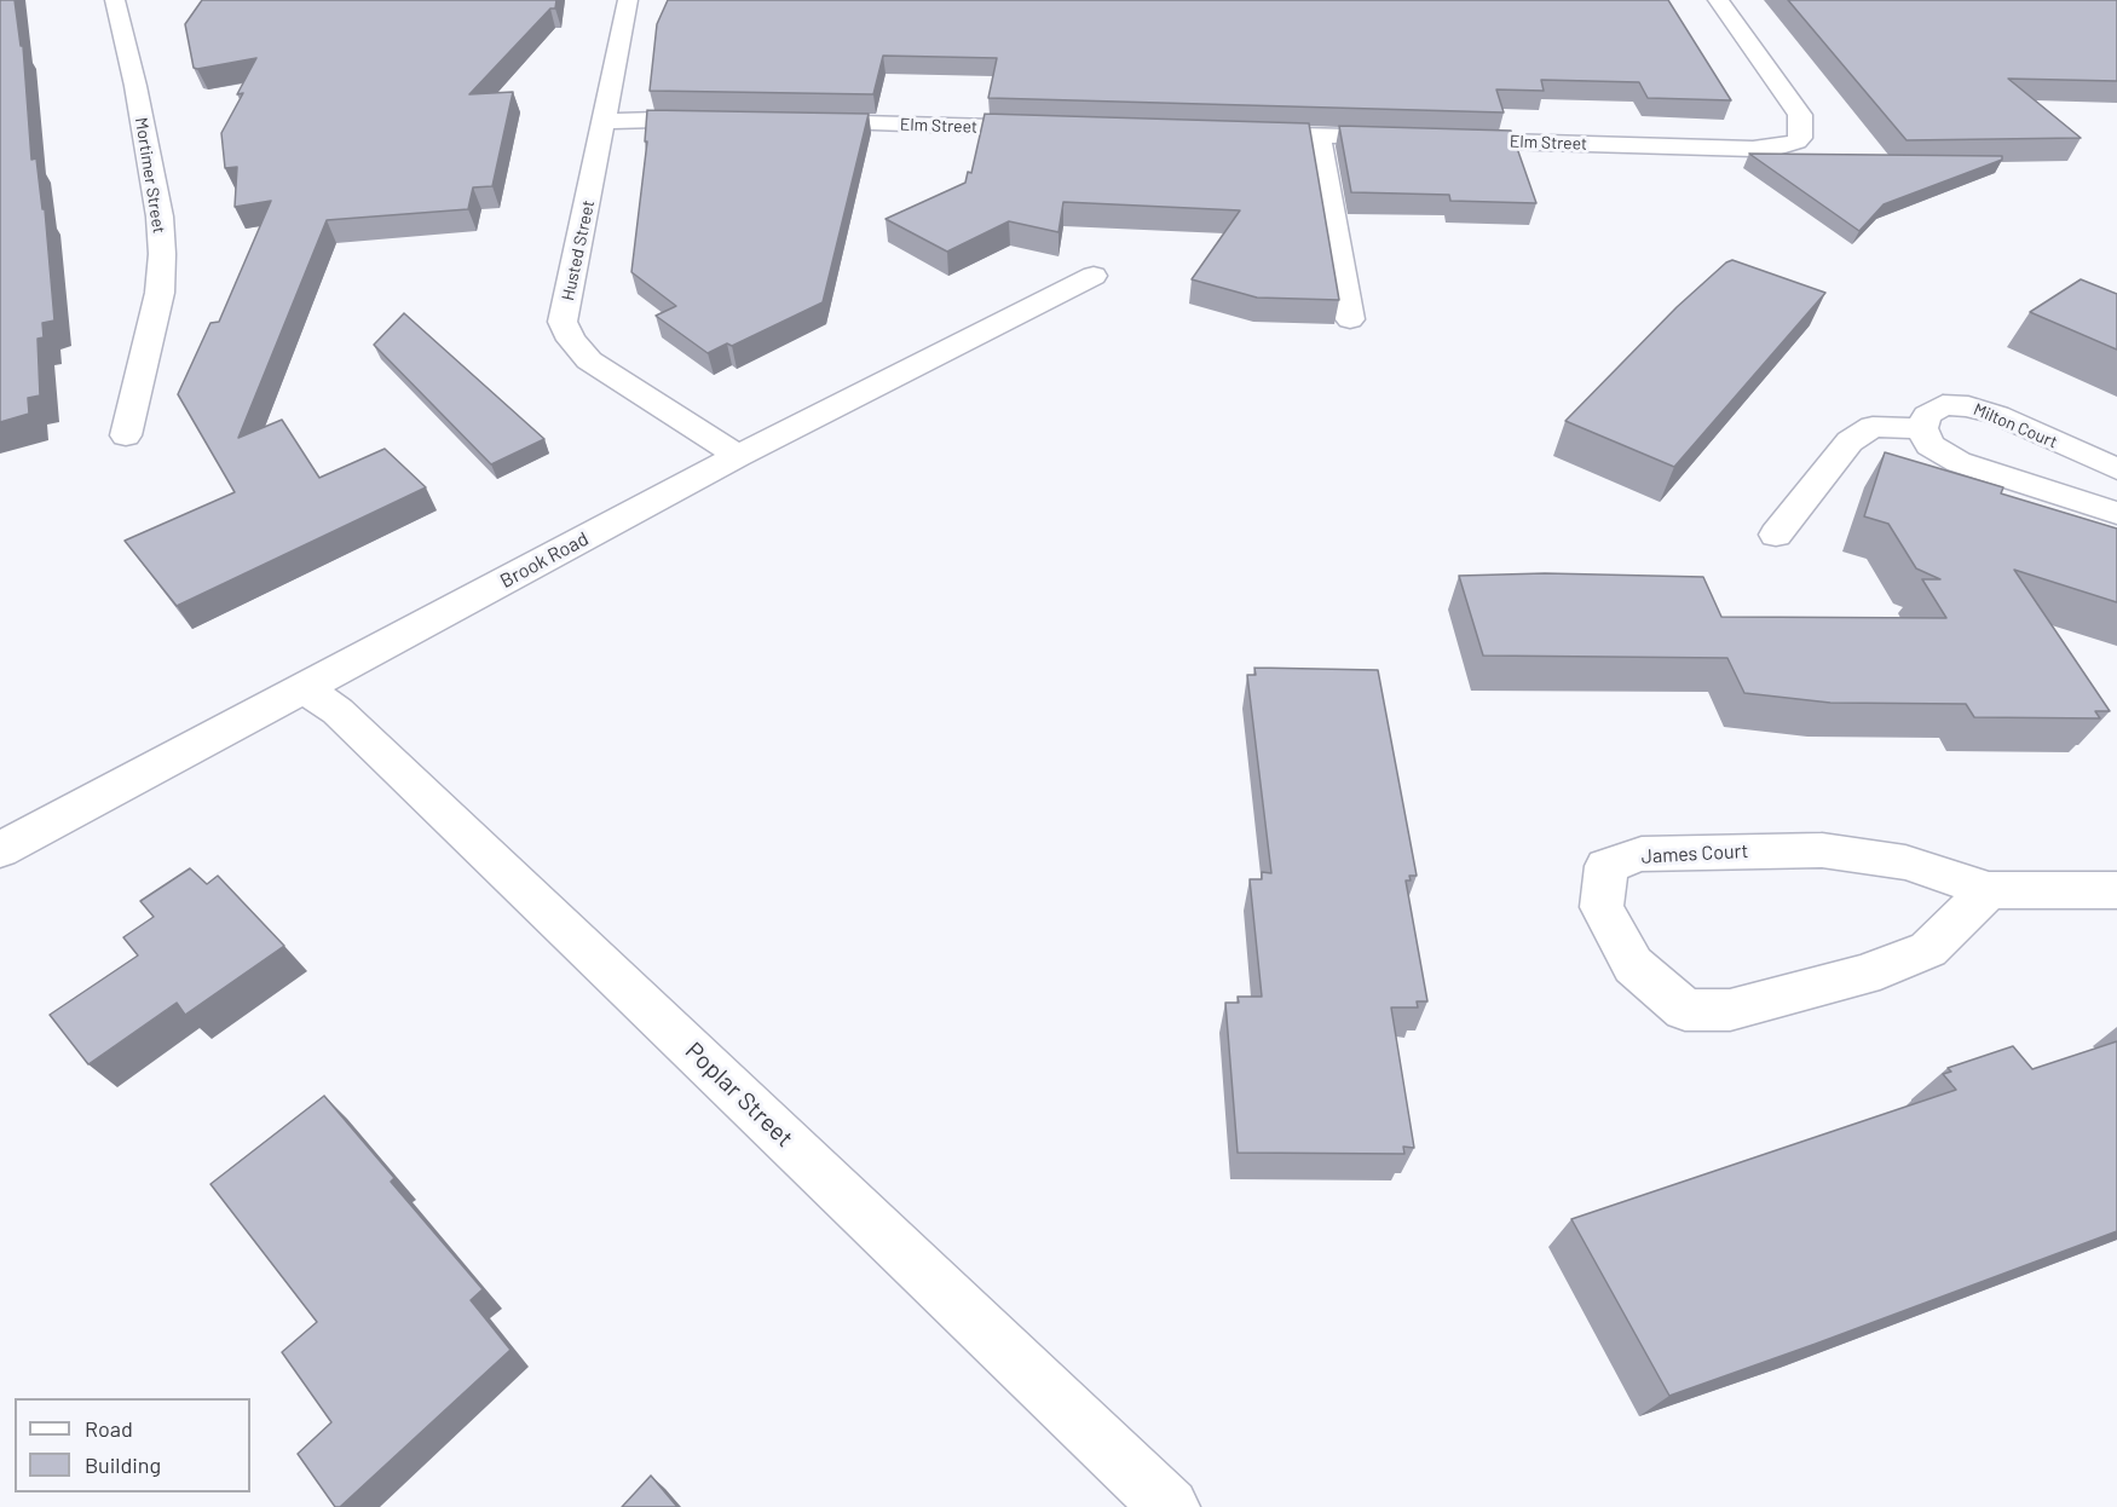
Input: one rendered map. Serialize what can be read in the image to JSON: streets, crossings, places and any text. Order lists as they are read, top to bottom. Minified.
{"streets":{"street":["Elm Street","Mortimer Street","Husted Street","Milton Court","Brook Road","James Court","Poplar Street"]},"crossings":[["Husted Street","Brook Road"],["Brook Road","Poplar Street"]],"legend":["Road","Building"]}
